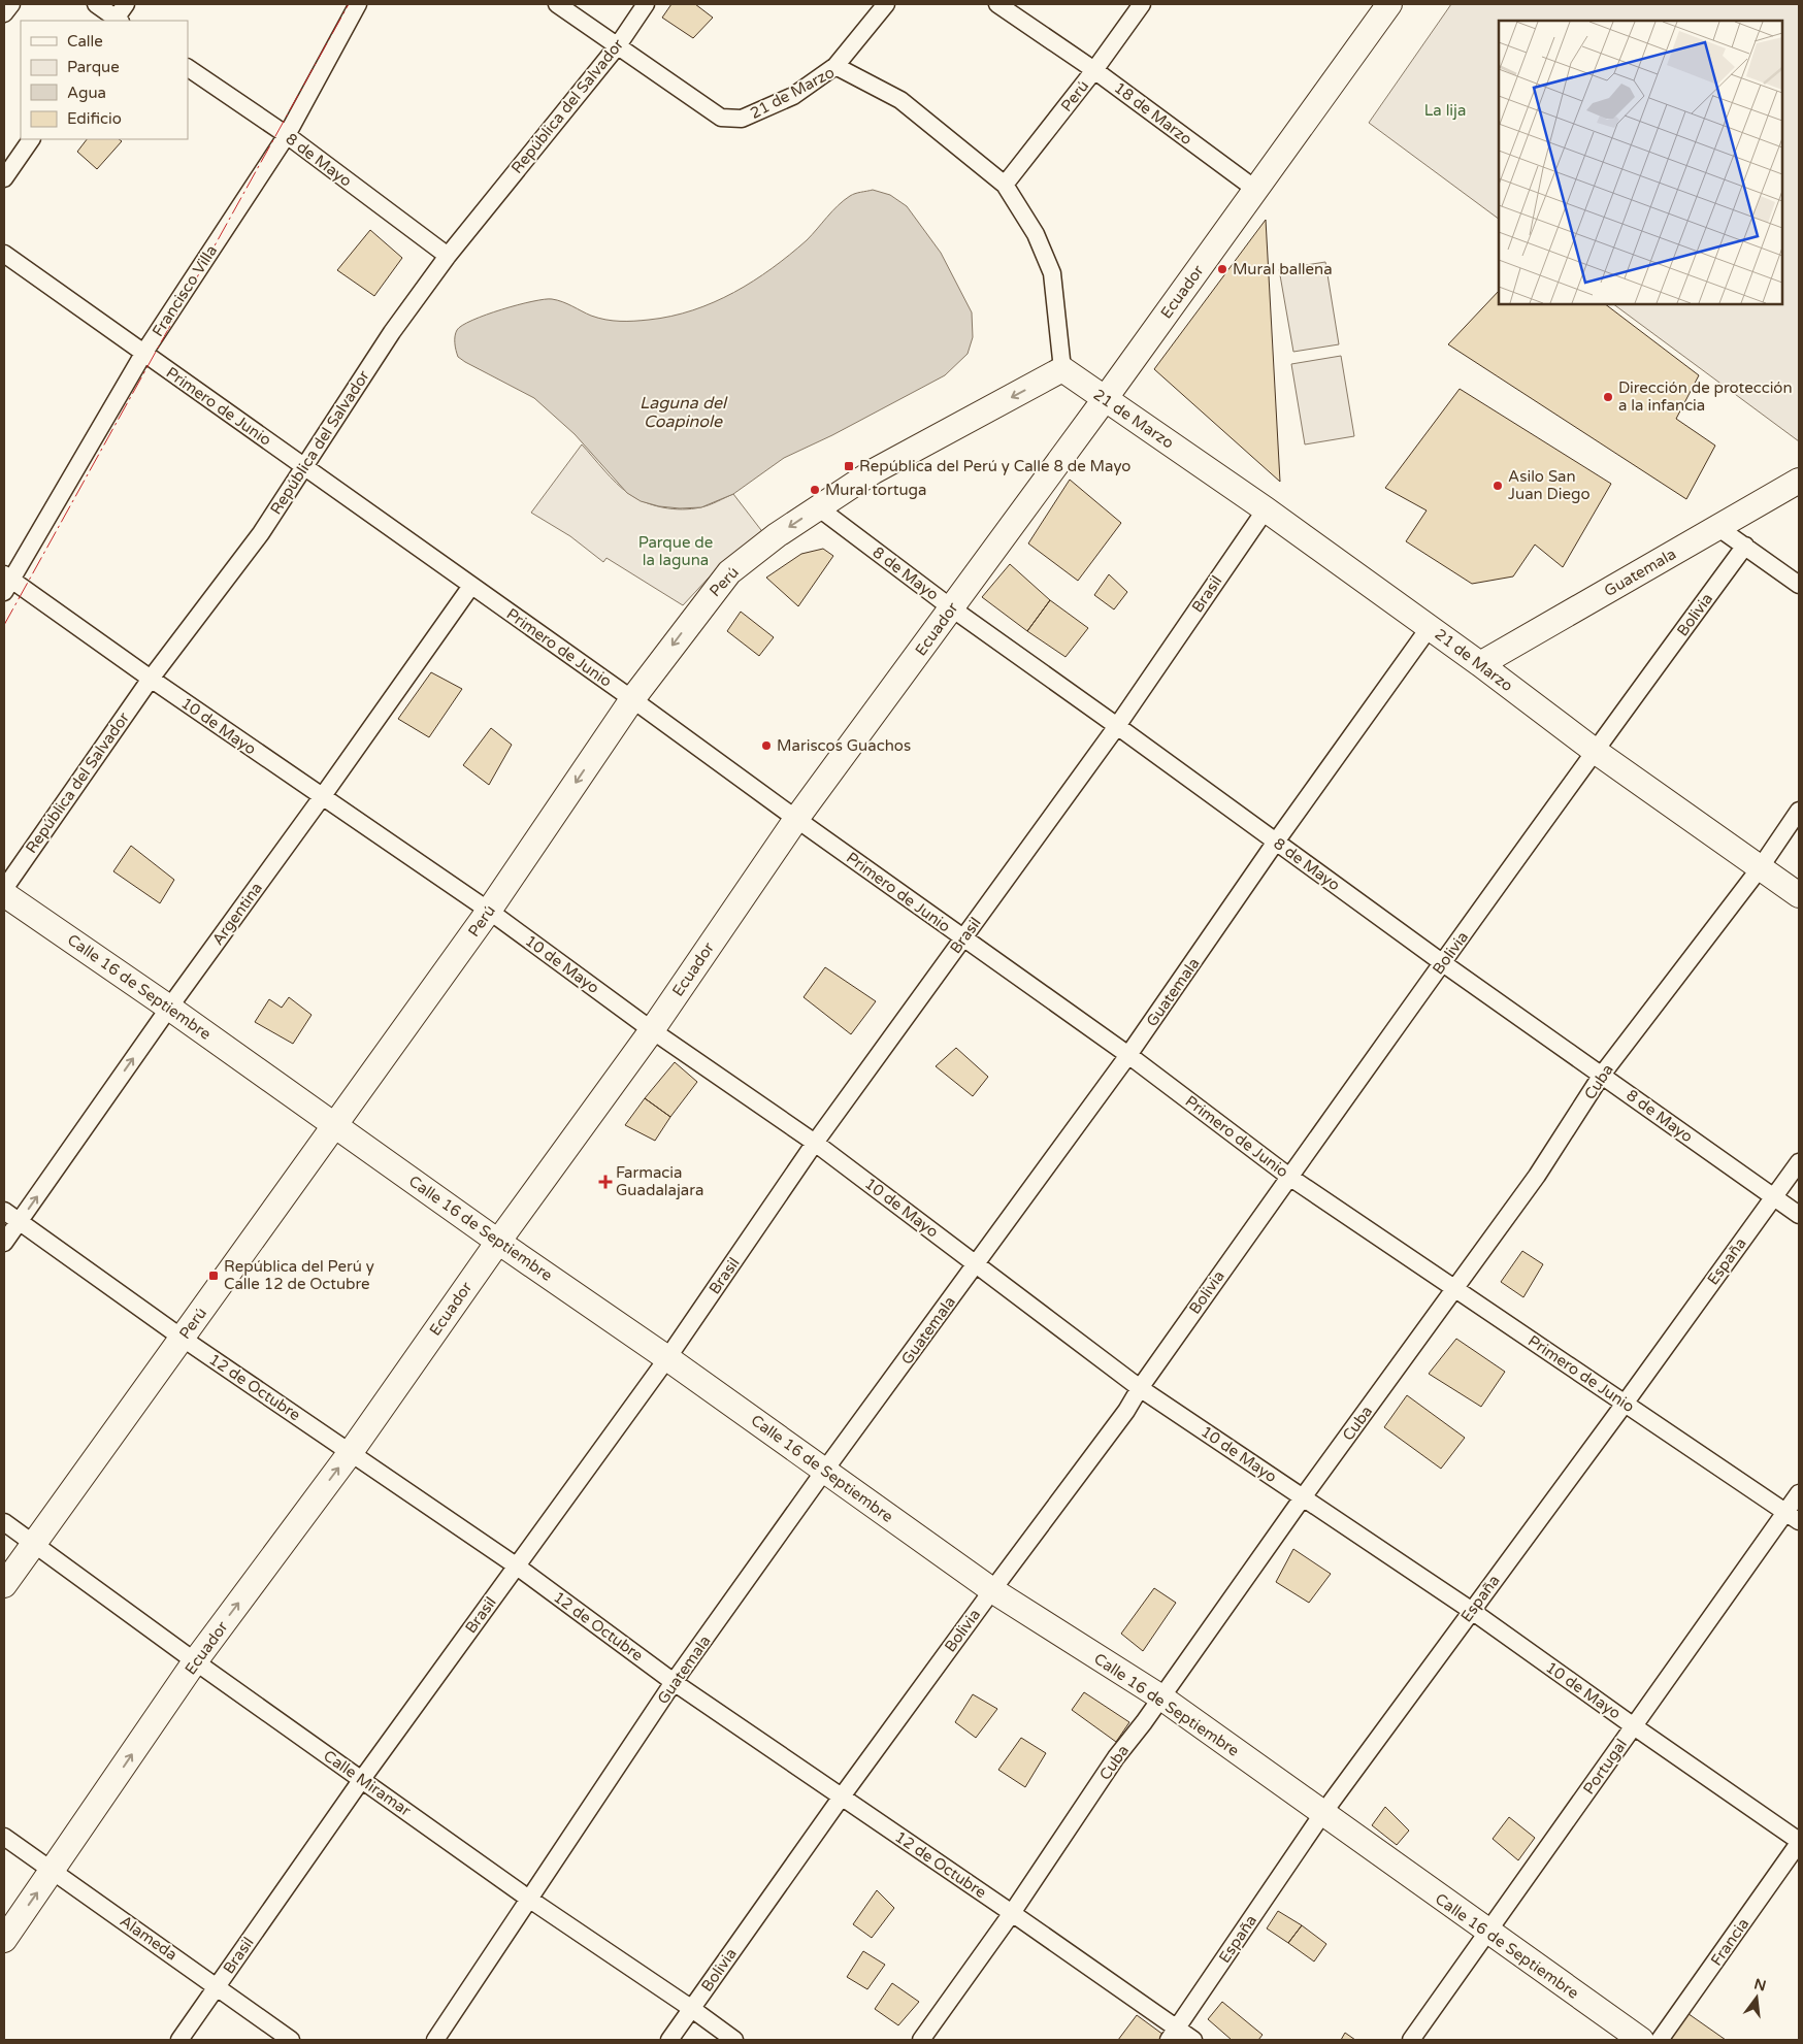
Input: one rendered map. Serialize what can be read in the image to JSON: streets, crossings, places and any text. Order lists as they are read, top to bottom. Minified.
{"streets":{"street":["21 de Marzo","Perú","República del Salvador","18 de Marzo","8 de Mayo","Francisco Villa","Ecuador","Primero de Junio","Guatemala","Brasil","Bolivia","10 de Mayo","Argentina","Calle 16 de Septiembre","Cuba","España","12 de Octubre","Portugal","Calle Miramar","Alameda","Francia"]},"crossings":[["21 de Marzo","Perú"],["21 de Marzo","República del Salvador"],["21 de Marzo","Ecuador"],["21 de Marzo","Guatemala"],["21 de Marzo","Brasil"],["21 de Marzo","Bolivia"],["21 de Marzo","Cuba"],["Perú","18 de Marzo"],["Perú","8 de Mayo"],["Perú","Primero de Junio"],["Perú","10 de Mayo"],["Perú","Calle 16 de Septiembre"],["Perú","12 de Octubre"],["Perú","Calle Miramar"],["República del Salvador","8 de Mayo"],["República del Salvador","Primero de Junio"],["República del Salvador","10 de Mayo"],["18 de Marzo","Ecuador"],["8 de Mayo","Francisco Villa"],["8 de Mayo","Ecuador"],["8 de Mayo","Guatemala"],["8 de Mayo","Brasil"],["8 de Mayo","Bolivia"],["8 de Mayo","Cuba"],["8 de Mayo","España"],["Francisco Villa","Primero de Junio"],["Francisco Villa","10 de Mayo"],["Ecuador","Primero de Junio"],["Ecuador","10 de Mayo"],["Ecuador","Calle 16 de Septiembre"],["Ecuador","12 de Octubre"],["Ecuador","Calle Miramar"],["Ecuador","Alameda"],["Primero de Junio","Guatemala"],["Primero de Junio","Brasil"],["Primero de Junio","Bolivia"],["Primero de Junio","Argentina"],["Primero de Junio","Cuba"],["Primero de Junio","España"],["Primero de Junio","Portugal"],["Guatemala","10 de Mayo"],["Guatemala","Calle 16 de Septiembre"],["Guatemala","12 de Octubre"],["Guatemala","Calle Miramar"],["Brasil","10 de Mayo"],["Brasil","Calle 16 de Septiembre"],["Brasil","12 de Octubre"],["Brasil","Calle Miramar"],["Brasil","Alameda"],["Bolivia","10 de Mayo"],["Bolivia","Calle 16 de Septiembre"],["Bolivia","12 de Octubre"],["Bolivia","Calle Miramar"],["10 de Mayo","Argentina"],["10 de Mayo","Cuba"],["10 de Mayo","España"],["10 de Mayo","Portugal"],["10 de Mayo","Francia"],["Argentina","Calle 16 de Septiembre"],["Argentina","12 de Octubre"],["Calle 16 de Septiembre","Cuba"],["Calle 16 de Septiembre","España"],["Calle 16 de Septiembre","Portugal"],["Cuba","12 de Octubre"],["España","12 de Octubre"]],"one_way":["Perú"],"water":["Laguna del Coapinole"],"parks":["La lija","Parque de la laguna"],"places":{"other":["Mural ballena","Dirección de protección a la infancia","Asilo San Juan Diego","Mural tortuga","Mariscos Guachos"],"transit":["República del Perú y Calle 8 de Mayo","República del Perú y Calle 12 de Octubre"],"health":["Farmacia Guadalajara"]},"legend":["Calle","Parque","Agua","Edificio"],"north":"top"}
